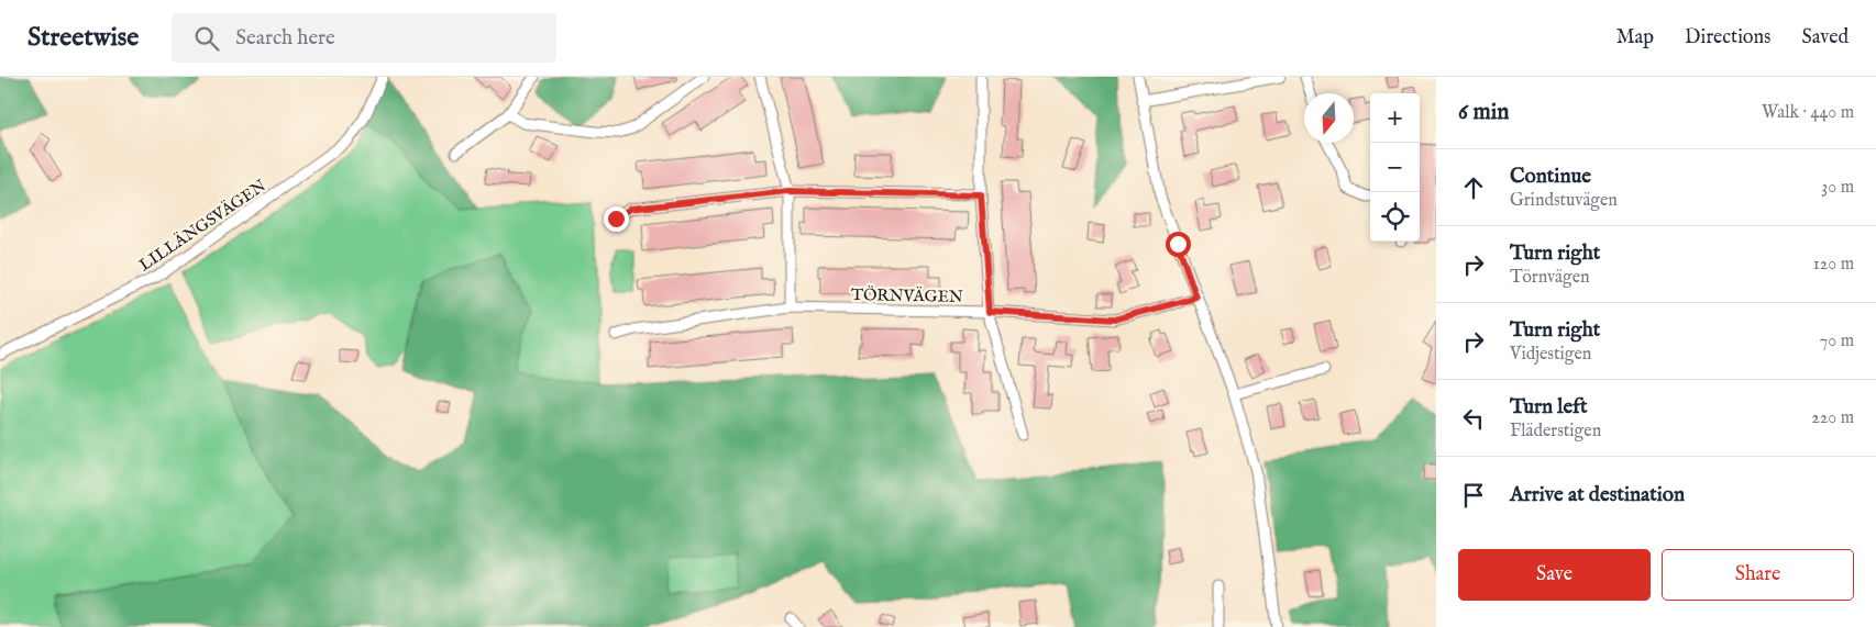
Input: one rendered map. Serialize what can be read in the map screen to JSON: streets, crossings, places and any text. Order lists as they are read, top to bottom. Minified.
{"streets":{"street":["LILLÄNGSVÄGEN","TÖRNVÄGEN"]},"north":"bottom","page":{"header":"Streetwise","search":"Search here","nav":["Map","Directions","Saved"],"heading":["6 min","Walk · 440 m"],"map_buttons":["+","−"],"list":[["Continue","Grindstuvägen","30 m"],["Turn right","Törnvägen","120 m"],["Turn right","Vidjestigen","70 m"],["Turn left","Fläderstigen","220 m"],"Arrive at destination"],"buttons":["Save","Share"]}}
